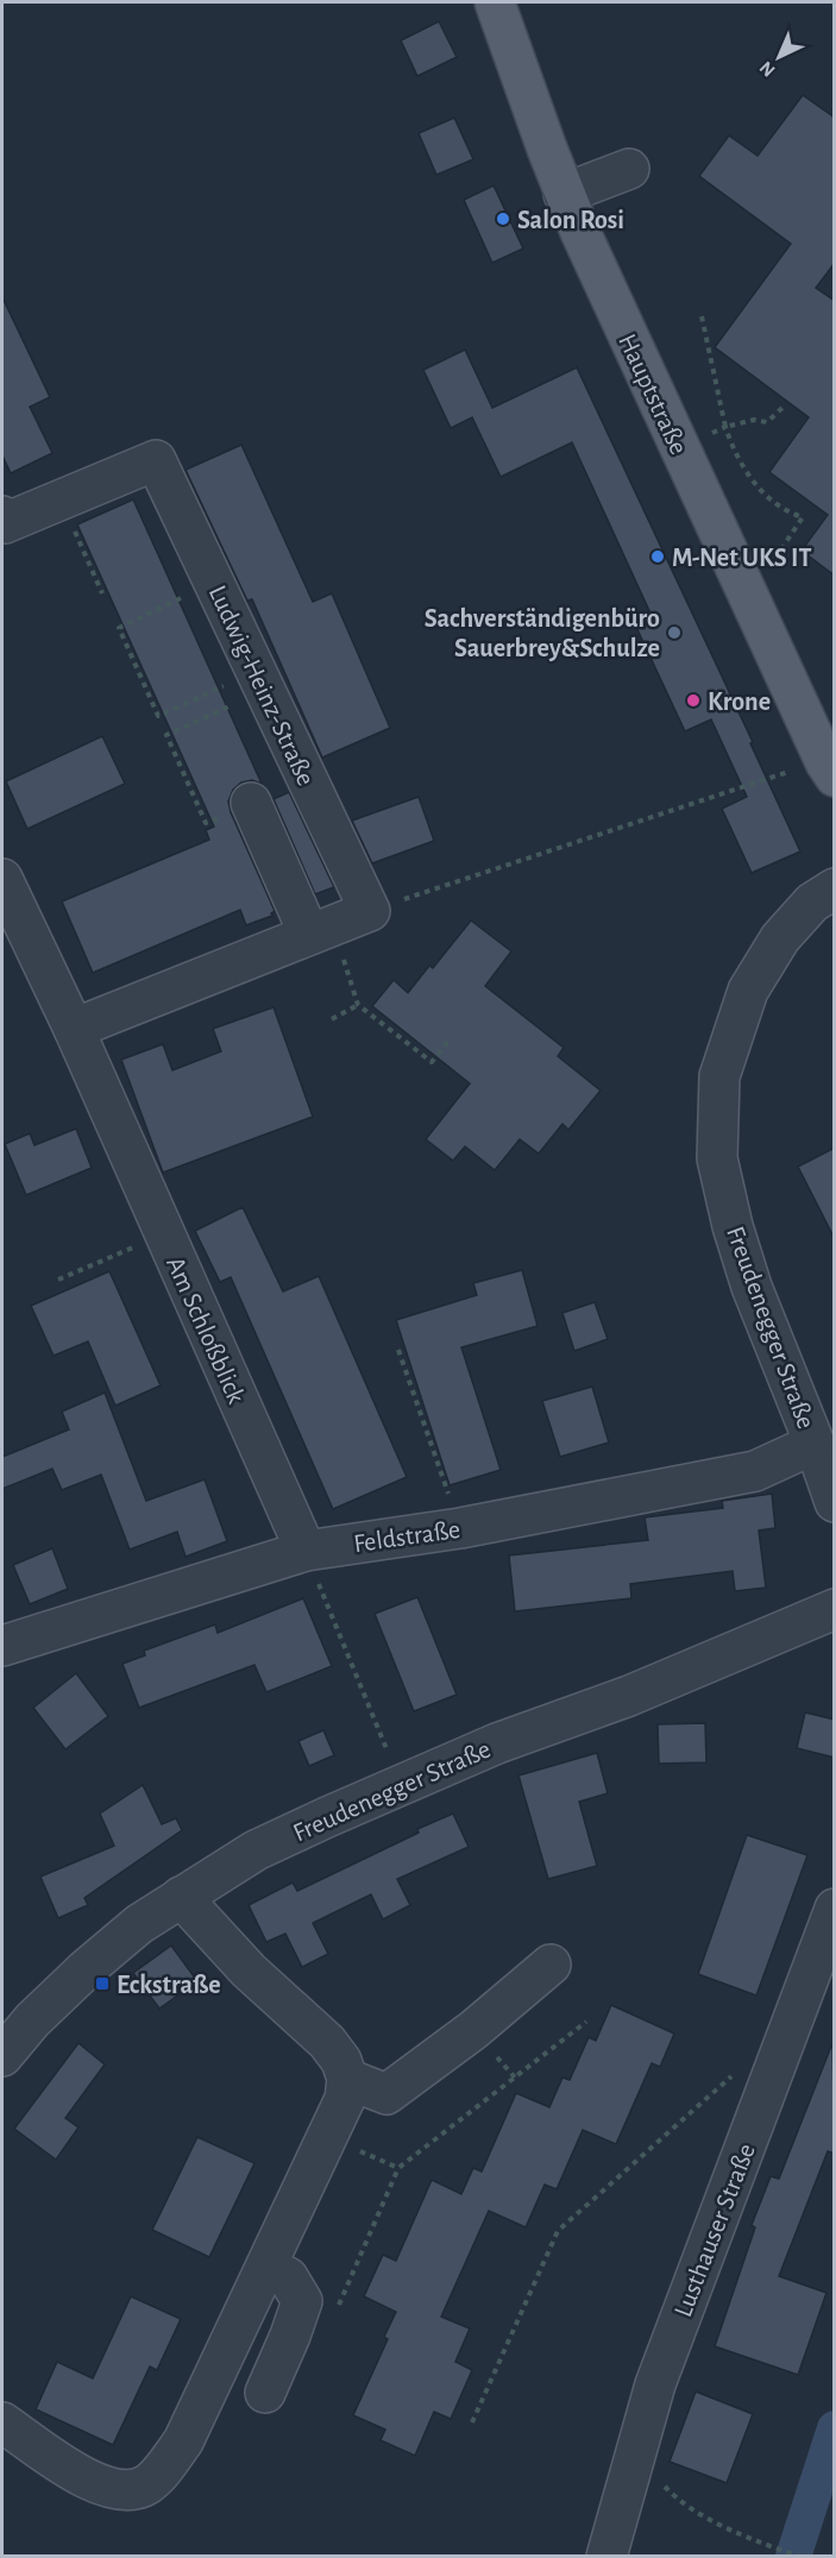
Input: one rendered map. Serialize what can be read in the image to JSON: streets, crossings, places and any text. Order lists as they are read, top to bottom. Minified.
{"streets":{"main road":["Hauptstraße"],"street":["Ludwig-Heinz-Straße","Freudenegger Straße","Am Schloßblick","Feldstraße","Lusthauser Straße"]},"crossings":[["Freudenegger Straße","Feldstraße"],["Am Schloßblick","Feldstraße"]],"places":{"other":["Salon Rosi","M-Net UKS IT","Sachverständigenbüro Sauerbrey&Schulze","Krone"],"transit":["Eckstraße"]},"north":"bottom left"}
